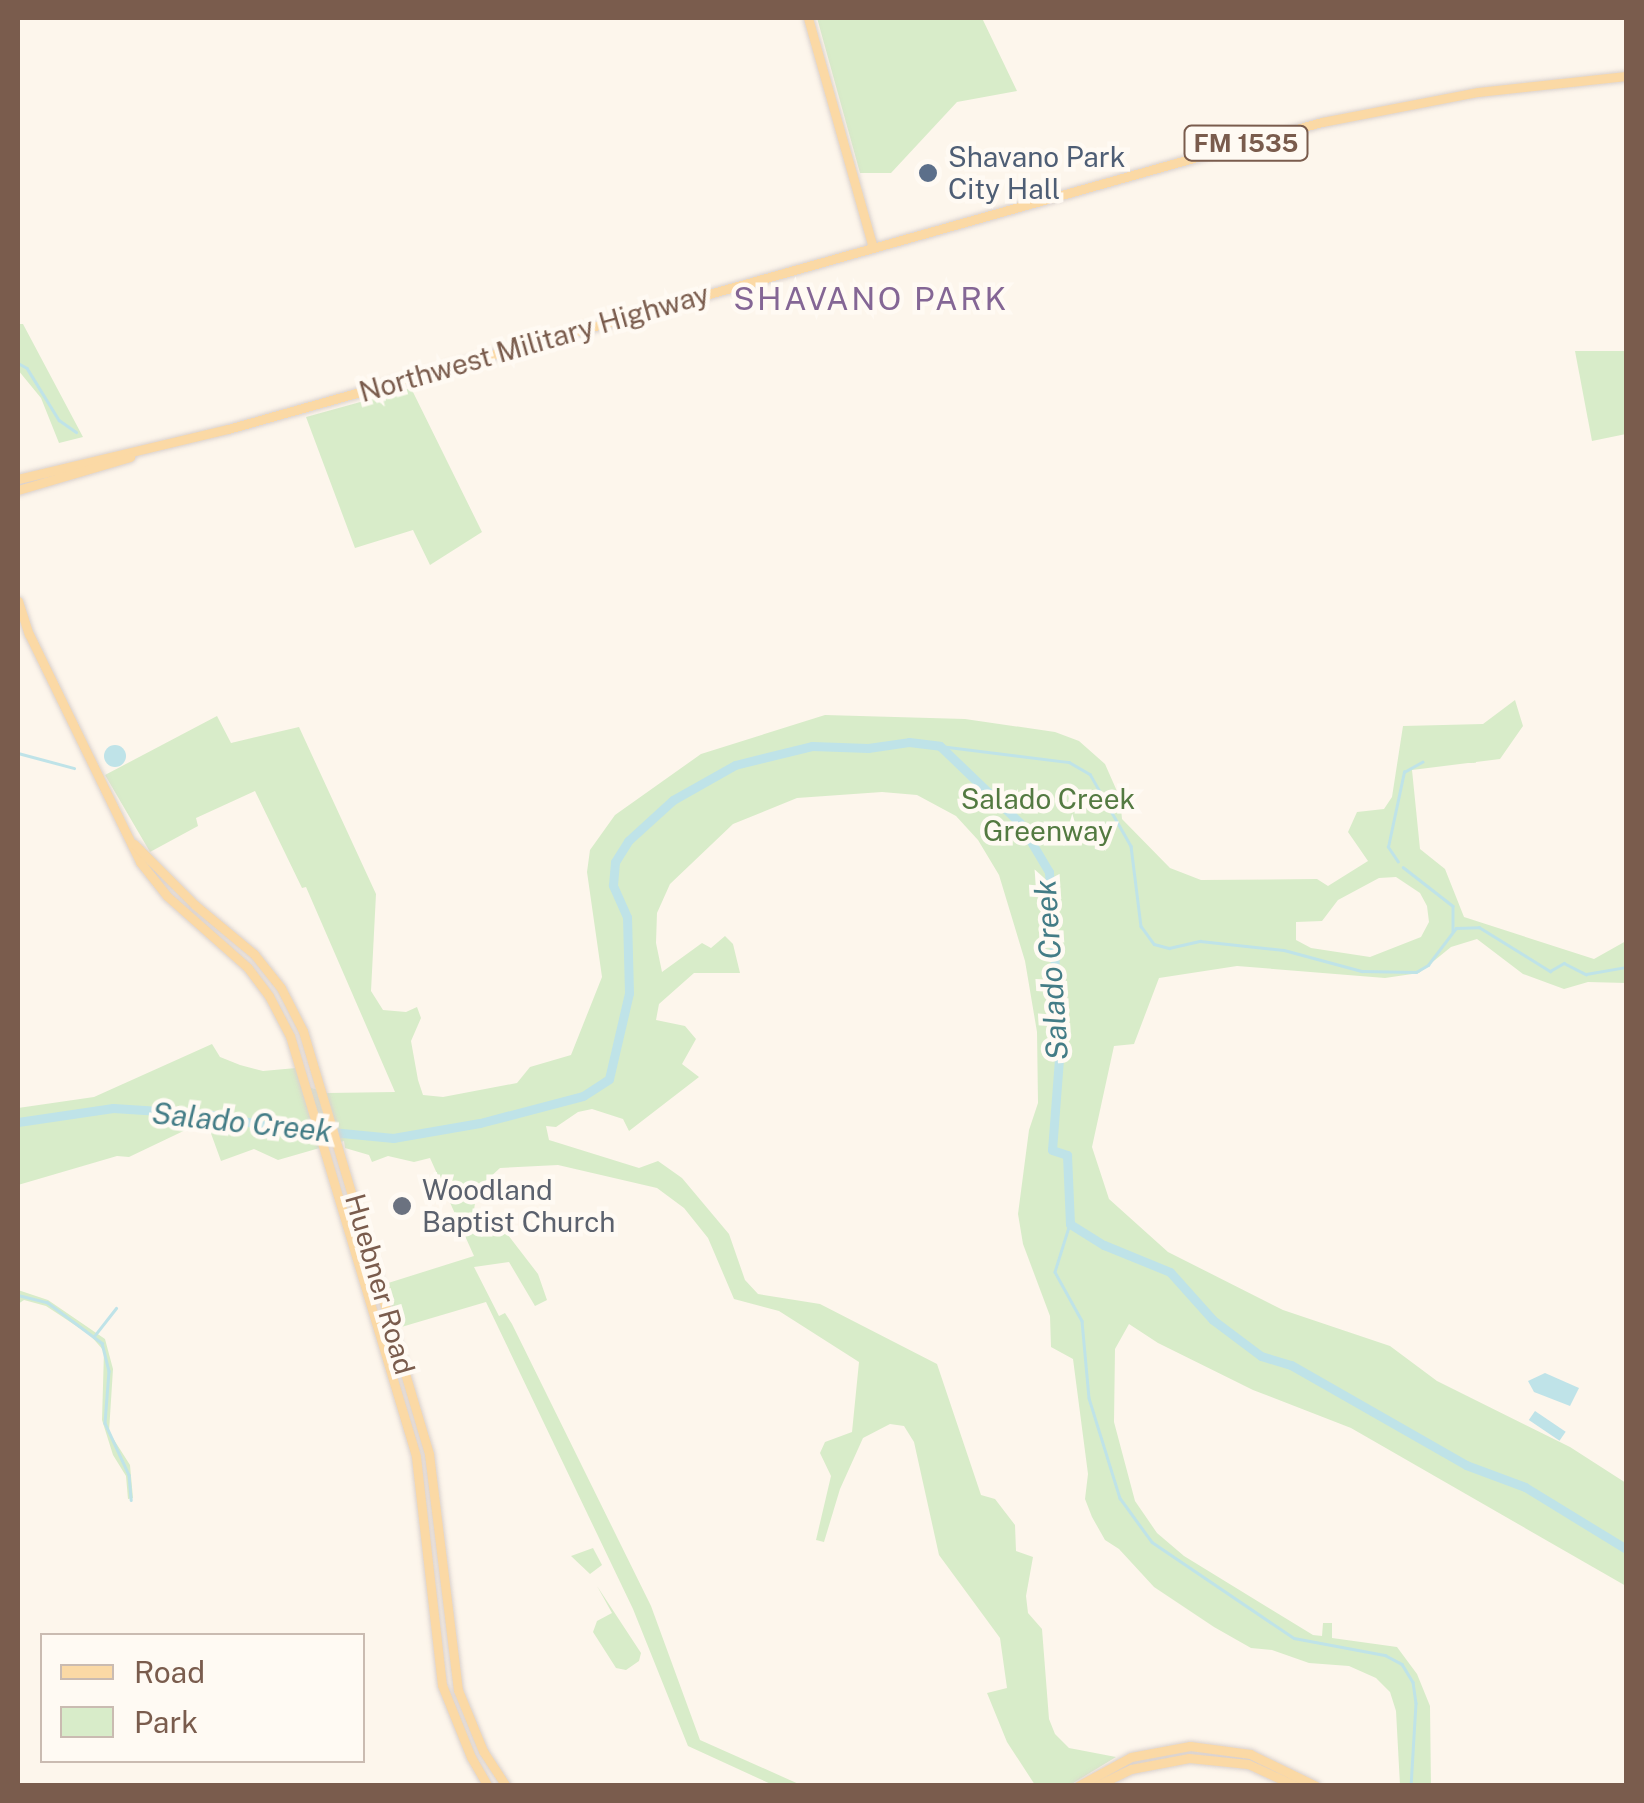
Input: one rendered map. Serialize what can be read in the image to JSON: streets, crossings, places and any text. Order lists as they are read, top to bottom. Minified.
{"streets":{"main road":["FM 1535","Northwest Military Highway","Huebner Road"]},"districts":["SHAVANO PARK"],"water":["Salado Creek"],"parks":["Salado Creek Greenway"],"places":["Shavano Park City Hall","Woodland Baptist Church"],"legend":["Road","Park"]}
